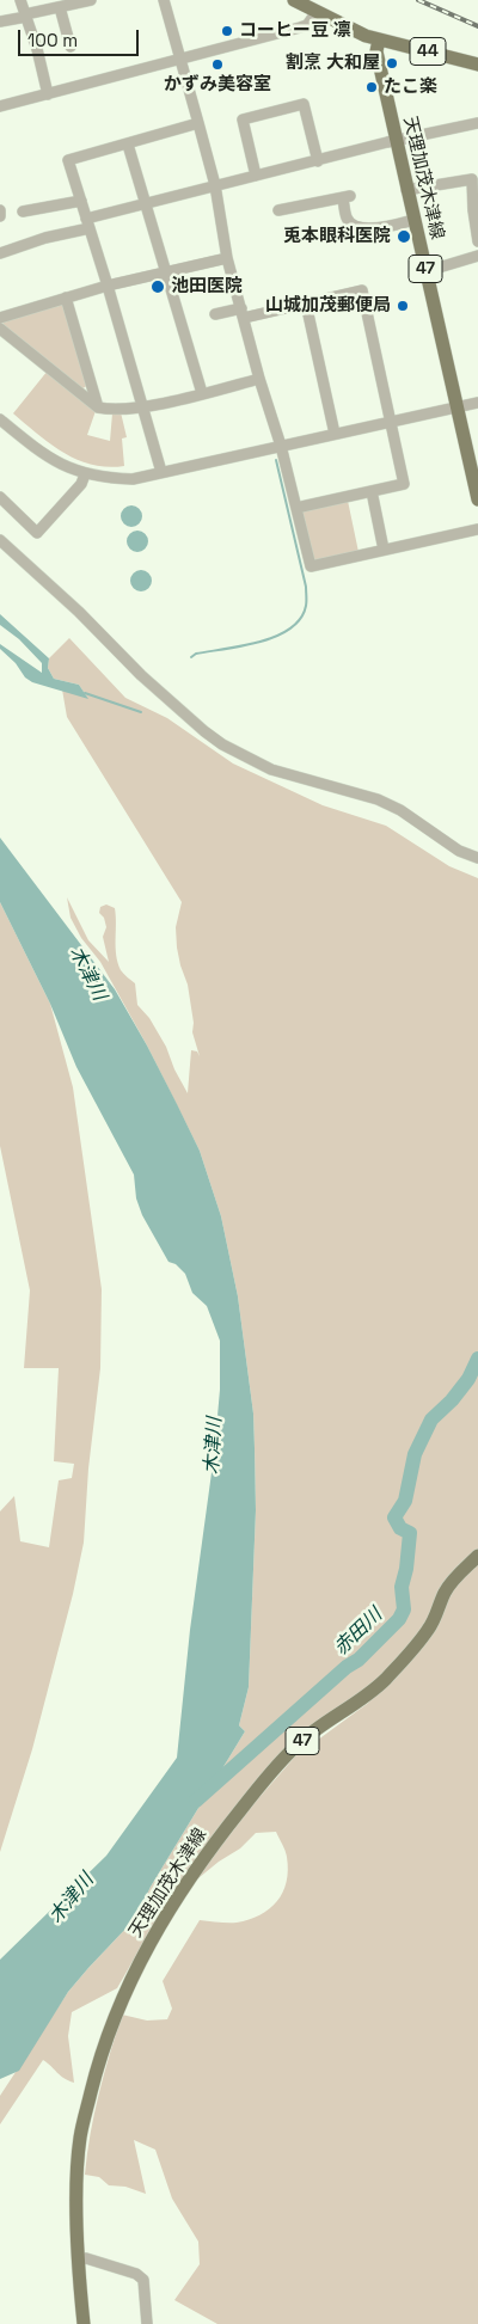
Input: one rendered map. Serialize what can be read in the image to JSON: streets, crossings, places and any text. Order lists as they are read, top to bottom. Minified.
{"streets":{"main road":["44","天理加茂木津線","47"]},"crossings":[["44","天理加茂木津線"]],"water":["木津川","赤田川"],"places":["コーヒー豆 凛","割烹 大和屋","かずみ美容室","たこ楽","兎本眼科医院","池田医院","山城加茂郵便局"],"scale_bar":"100 m"}
